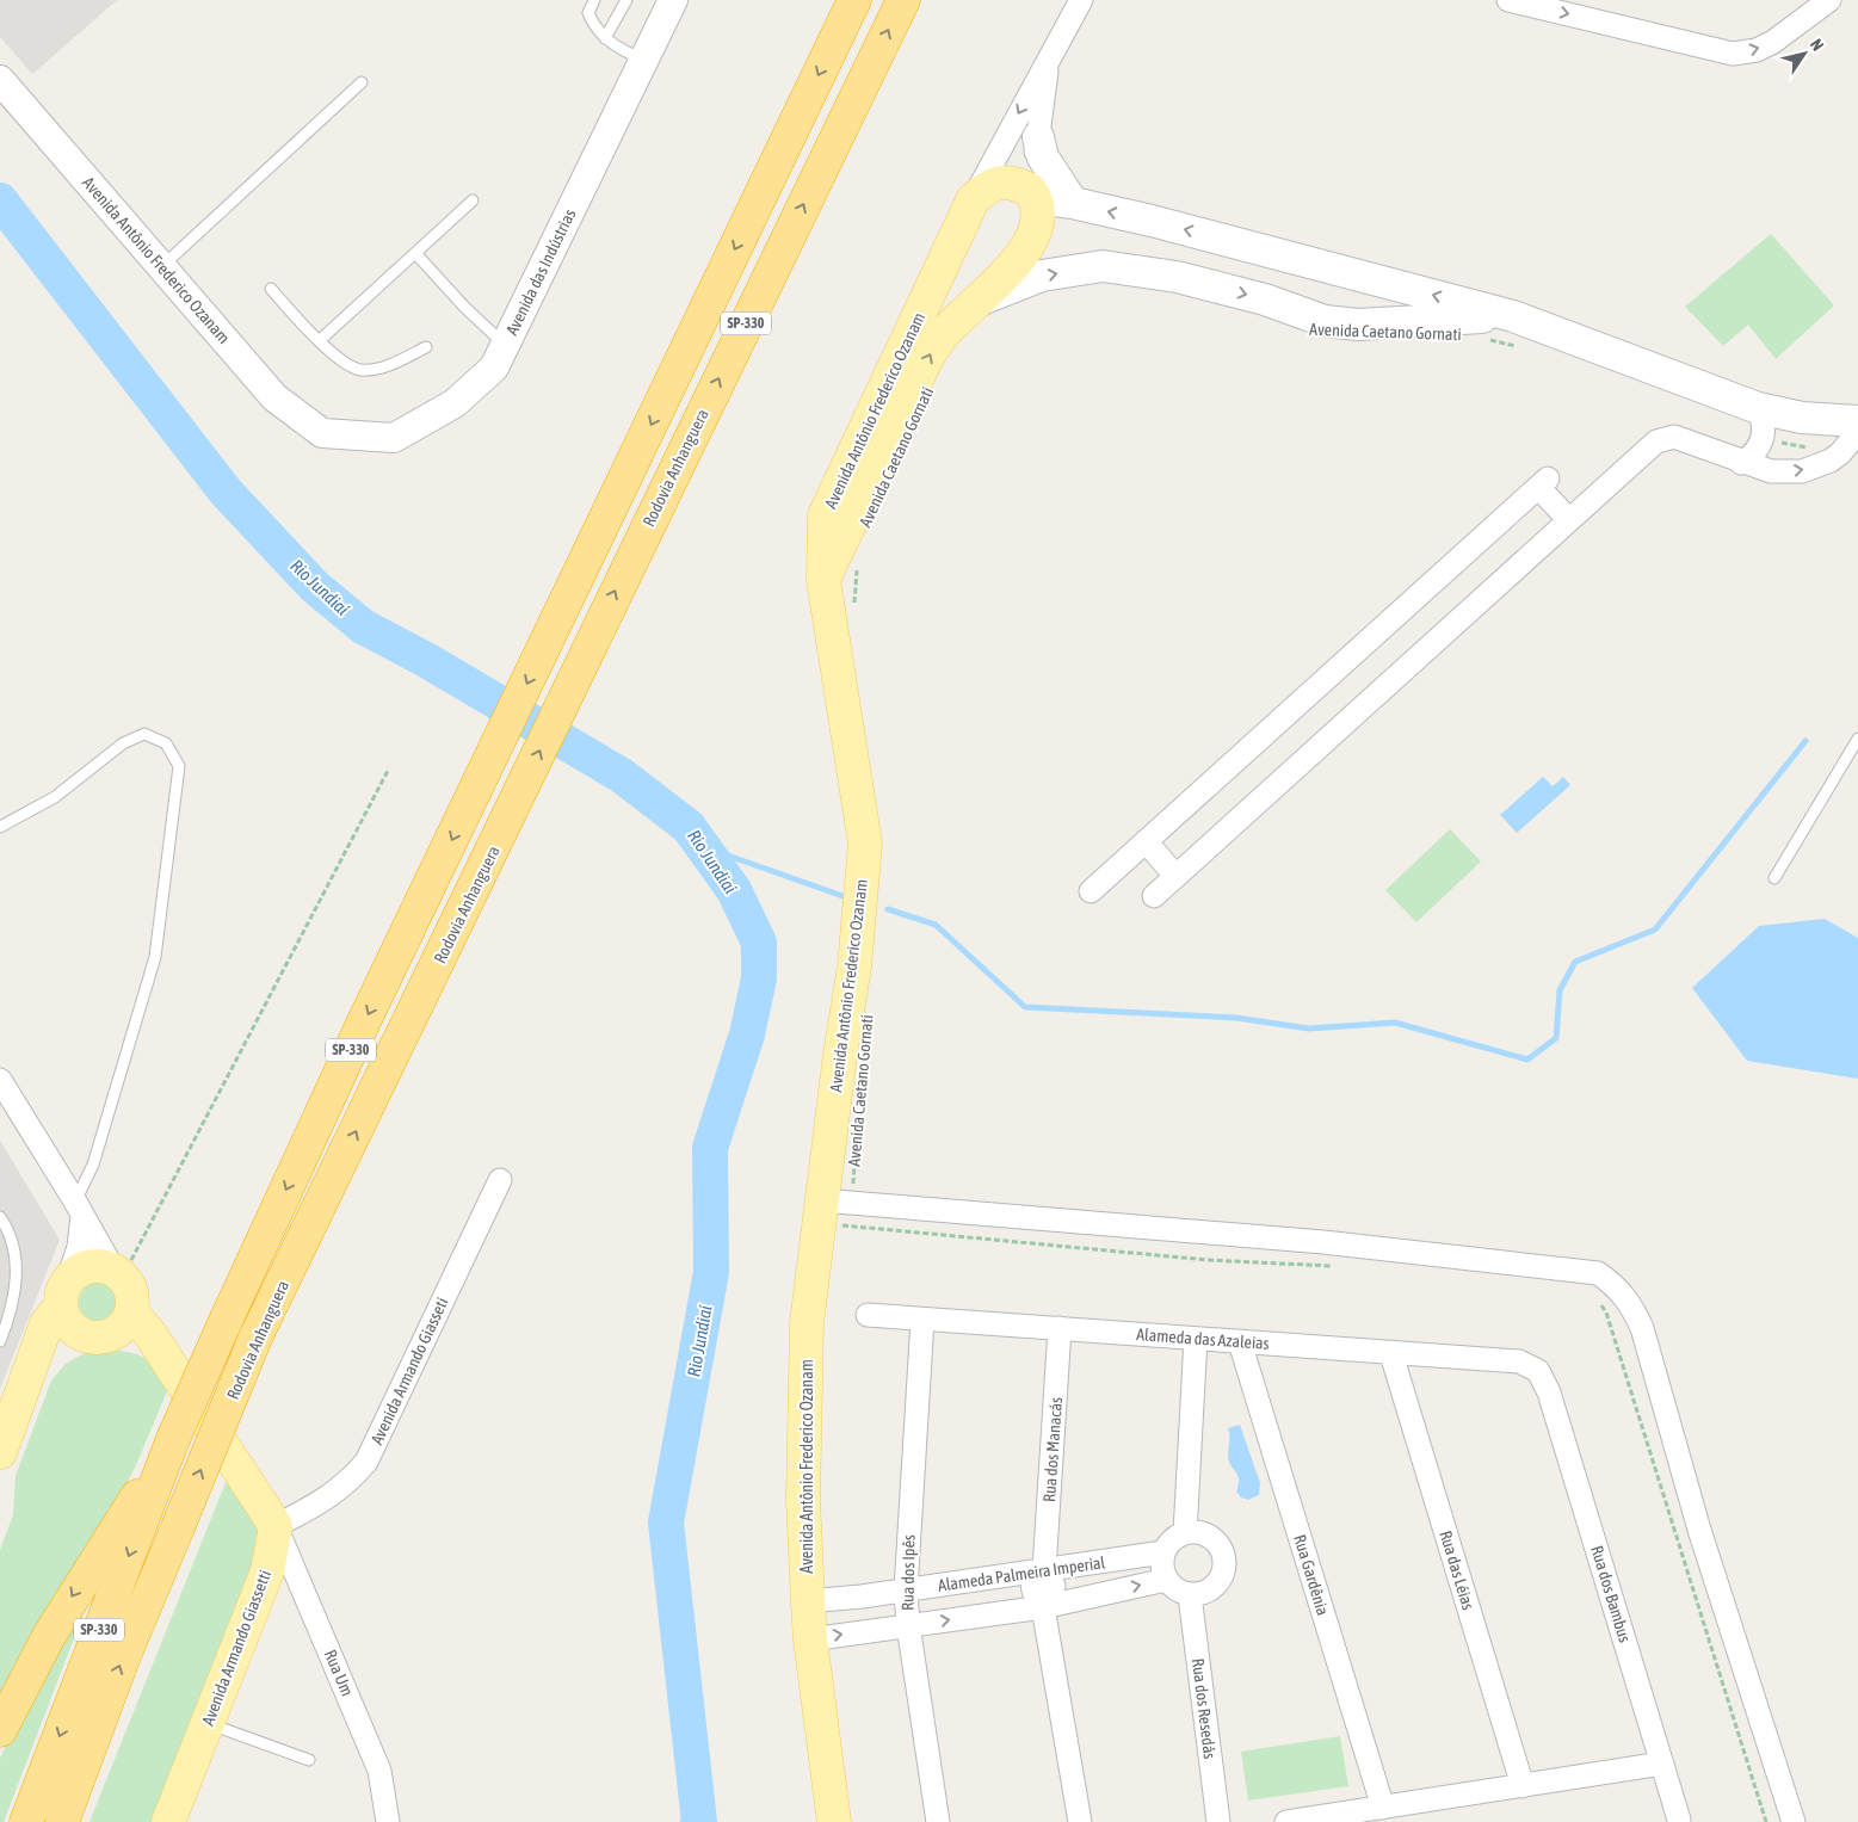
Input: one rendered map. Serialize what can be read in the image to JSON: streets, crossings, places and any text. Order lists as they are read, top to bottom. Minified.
{"streets":{"highway":["SP-330","Rodovia Anhanguera"],"main road":["Avenida Antônio Frederico Ozanam","Avenida Caetano Gornati","Avenida Armando Giassetti"],"street":["Avenida das Indústrias","Alameda das Azaleias","Avenida Armando Giasseti","Rua dos Manacás","Rua das Léias","Rua dos Ipês","Alameda Palmeira Imperial","Rua Gardênia","Rua dos Bambus","Rua Um","Rua dos Resedás"]},"crossings":[["Avenida Antônio Frederico Ozanam","Avenida das Indústrias"],["Avenida Antônio Frederico Ozanam","Avenida Caetano Gornati"],["Avenida Antônio Frederico Ozanam","Alameda Palmeira Imperial"],["Alameda das Azaleias","Rua dos Manacás"],["Alameda das Azaleias","Rua das Léias"],["Alameda das Azaleias","Rua dos Ipês"],["Alameda das Azaleias","Rua Gardênia"],["Alameda das Azaleias","Rua dos Bambus"],["Avenida Armando Giasseti","Avenida Armando Giassetti"],["Avenida Armando Giasseti","Rua Um"],["Rua dos Manacás","Alameda Palmeira Imperial"],["Rua dos Ipês","Alameda Palmeira Imperial"],["Alameda Palmeira Imperial","Rua dos Resedás"],["Avenida Armando Giassetti","Rua Um"]],"water":["Rio Jundiaí"],"north":"top right"}
